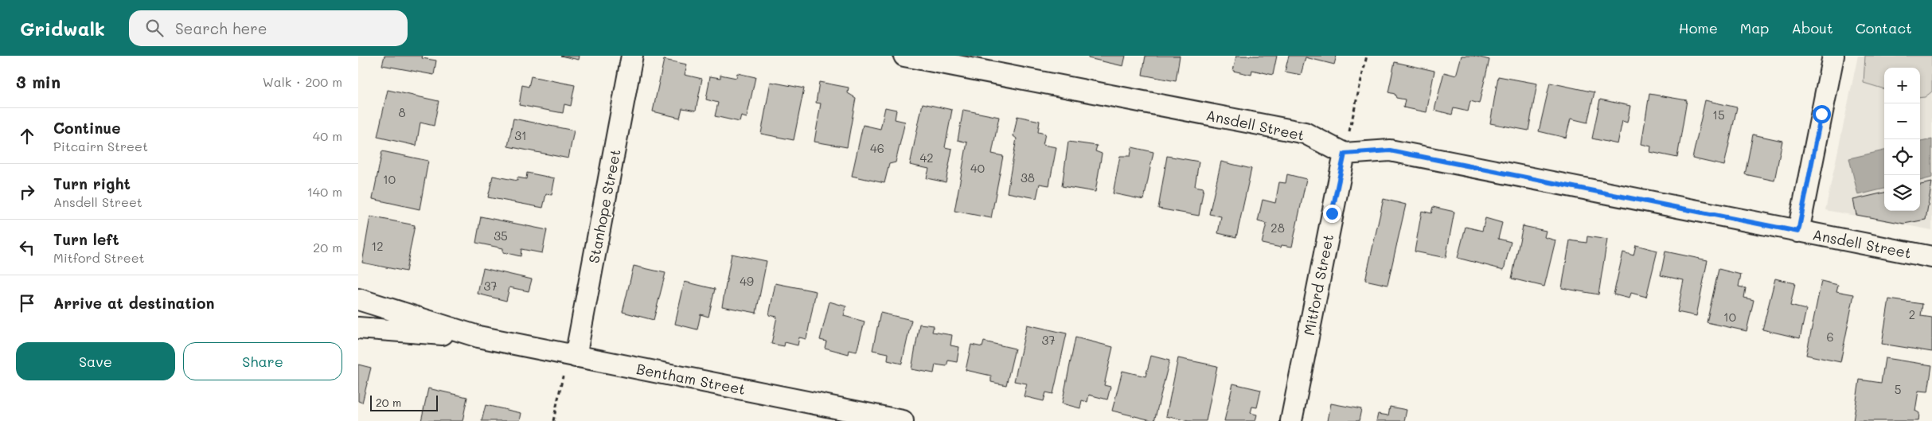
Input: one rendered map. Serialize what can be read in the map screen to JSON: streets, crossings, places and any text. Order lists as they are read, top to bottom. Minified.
{"streets":{"street":["Ansdell Street","Stanhope Street","Mitford Street","Bentham Street"]},"crossings":[["Ansdell Street","Mitford Street"],["Stanhope Street","Bentham Street"]],"house_numbers":["8","15","31","46","42","40","38","10","28","35","12","49","37","2","10","6","37","5"],"scale_bar":"20 m","page":{"header":"Gridwalk","search":"Search here","nav":["Home","Map","About","Contact"],"heading":["3 min","Walk · 200 m"],"map_buttons":["+","−"],"list":[["Continue","Pitcairn Street","40 m"],["Turn right","Ansdell Street","140 m"],["Turn left","Mitford Street","20 m"],"Arrive at destination"],"buttons":["Save","Share"],"scale":"20 m"}}
